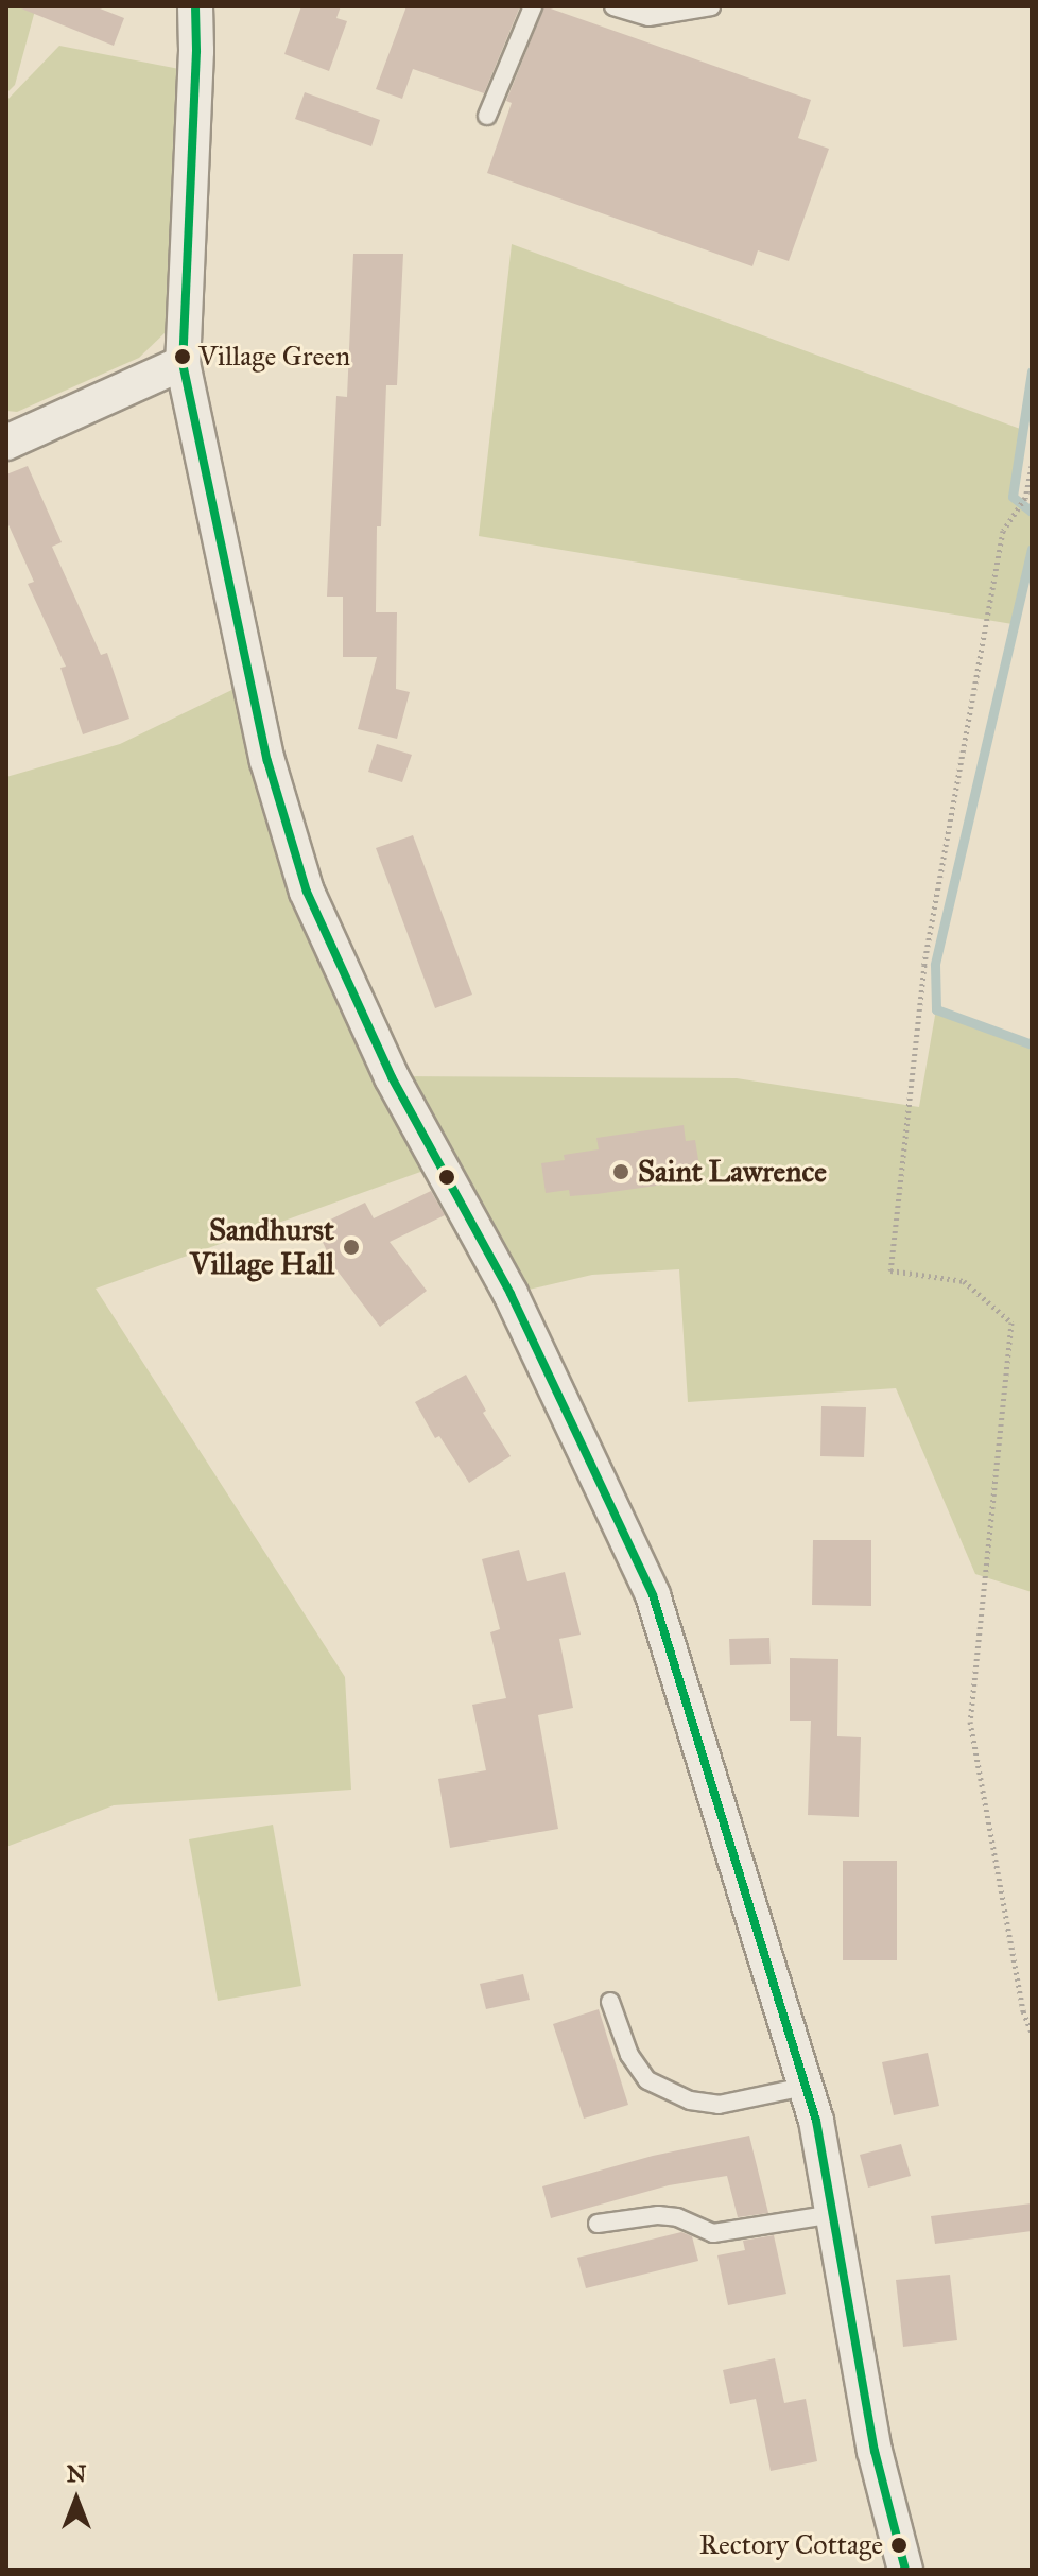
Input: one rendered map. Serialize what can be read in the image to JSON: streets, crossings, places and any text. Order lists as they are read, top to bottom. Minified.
{"places":["Village Green","Saint Lawrence","Sandhurst Village Hall","Rectory Cottage"],"north":"top"}
